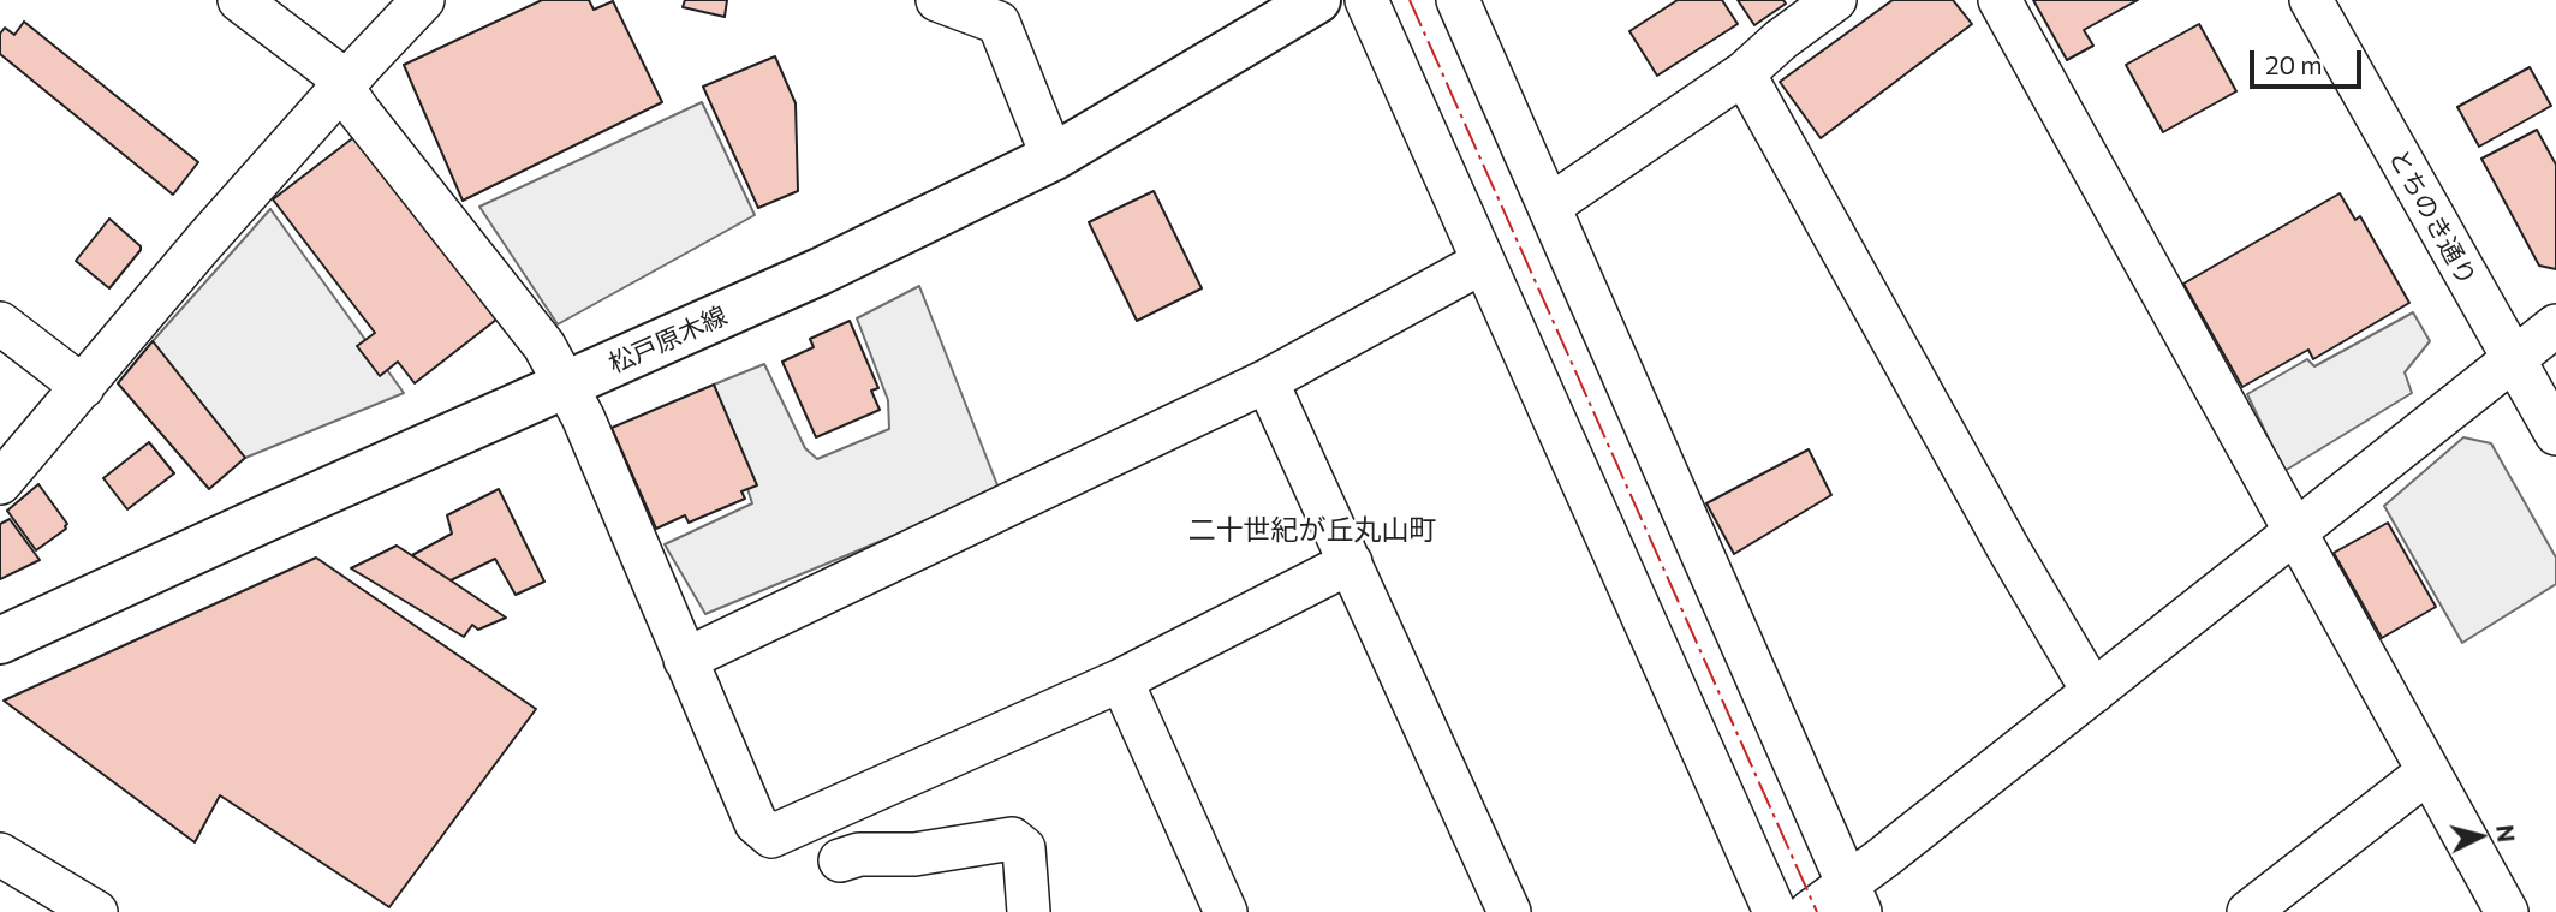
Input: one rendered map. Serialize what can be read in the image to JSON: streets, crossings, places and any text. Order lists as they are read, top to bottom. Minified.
{"streets":{"main road":["松戸原木線"],"street":["とちのき通り"]},"districts":["二十世紀が丘丸山町"],"scale_bar":"20 m","north":"right"}
